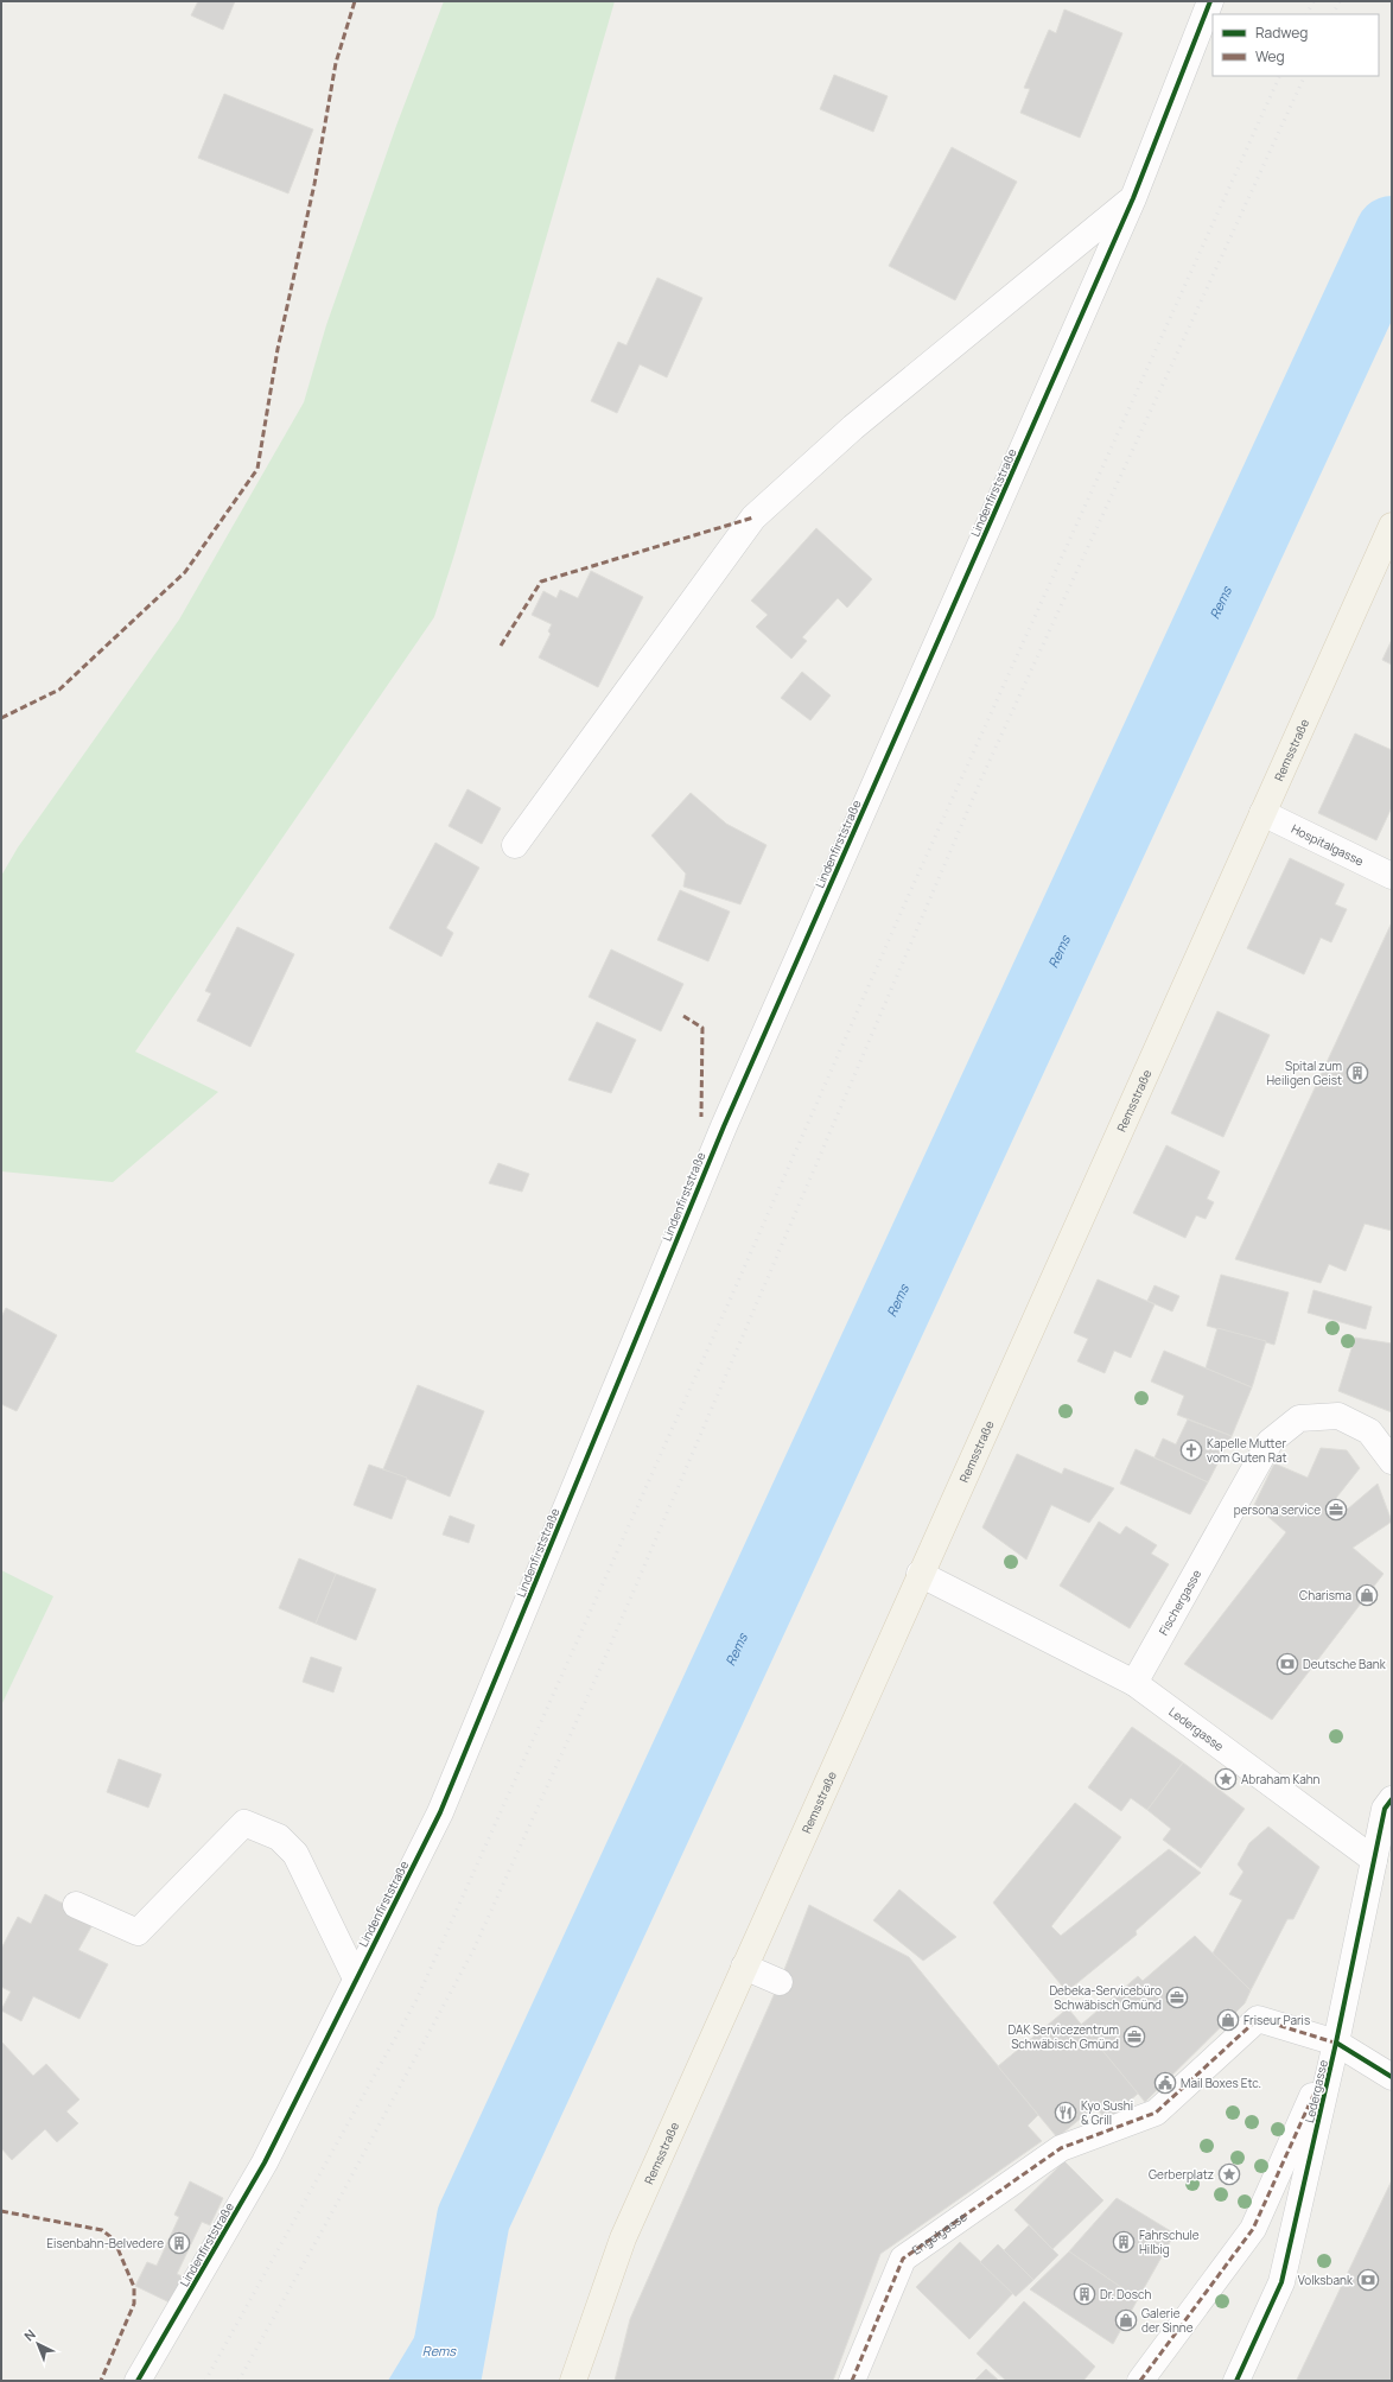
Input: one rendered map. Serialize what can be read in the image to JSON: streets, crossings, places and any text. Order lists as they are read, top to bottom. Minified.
{"streets":{"main road":["Remsstraße"],"street":["Lindenfirststraße","Hospitalgasse","Fischergasse","Ledergasse","Engelgasse"]},"crossings":[["Remsstraße","Hospitalgasse"],["Fischergasse","Ledergasse"],["Ledergasse","Engelgasse"]],"water":["Rems"],"places":{"building":["Spital zum Heiligen Geist","Fahrschule Hilbig","Eisenbahn-Belvedere","Dr. Dosch"],"church":["Kapelle Mutter vom Guten Rat"],"office":["persona service","Debeka-Servicebüro Schwäbisch Gmünd","DAK Servicezentrum Schwäbisch Gmünd"],"shop":["Charisma","Friseur Paris","Galerie der Sinne"],"bank":["Deutsche Bank","Volksbank"],"place":["Abraham Kahn","Gerberplatz"],"public building":["Mail Boxes Etc."],"restaurant":["Kyo Sushi & Grill"]},"legend":["Radweg","Weg"],"north":"top left"}
